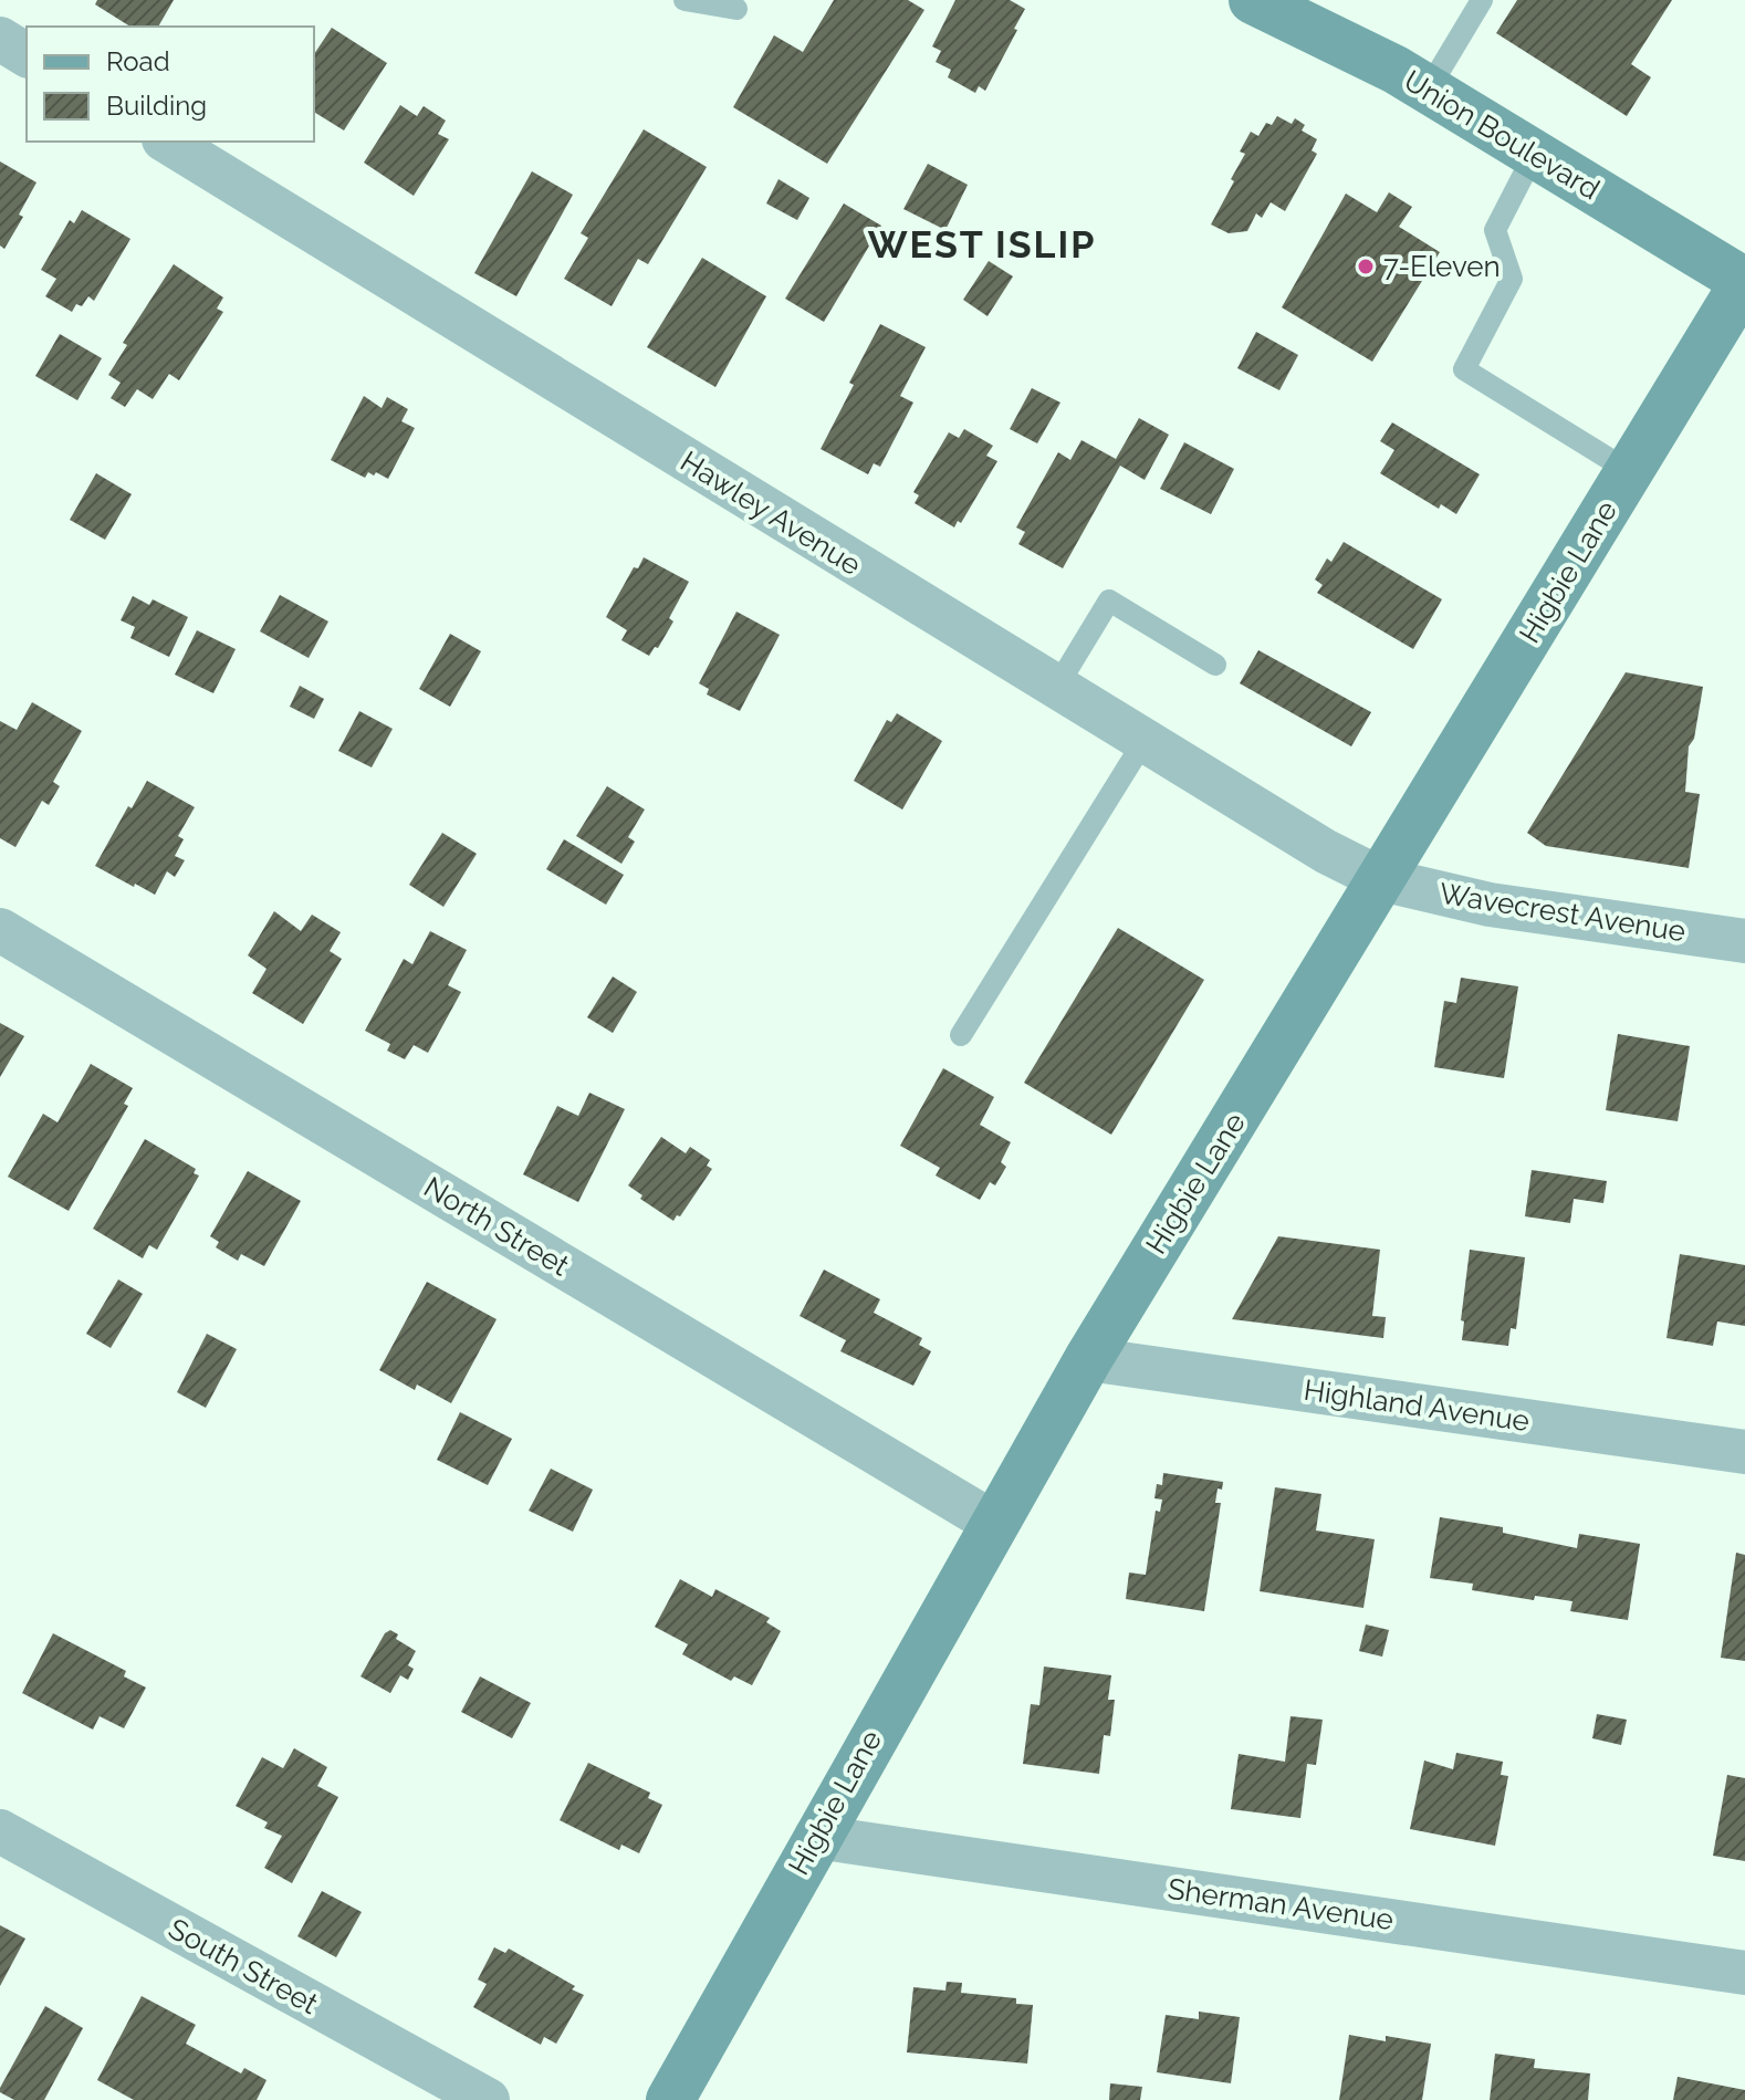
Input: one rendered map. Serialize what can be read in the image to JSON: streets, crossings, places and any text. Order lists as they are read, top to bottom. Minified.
{"streets":{"main road":["Union Boulevard","Higbie Lane"],"street":["Hawley Avenue","Wavecrest Avenue","North Street","Highland Avenue","Sherman Avenue","South Street"]},"crossings":[["Union Boulevard","Higbie Lane"],["Hawley Avenue","Higbie Lane"],["Hawley Avenue","Wavecrest Avenue"],["Higbie Lane","Wavecrest Avenue"],["Higbie Lane","North Street"],["Higbie Lane","Highland Avenue"],["Higbie Lane","Sherman Avenue"]],"districts":["WEST ISLIP"],"places":["7-Eleven"],"legend":["Road","Building"]}
